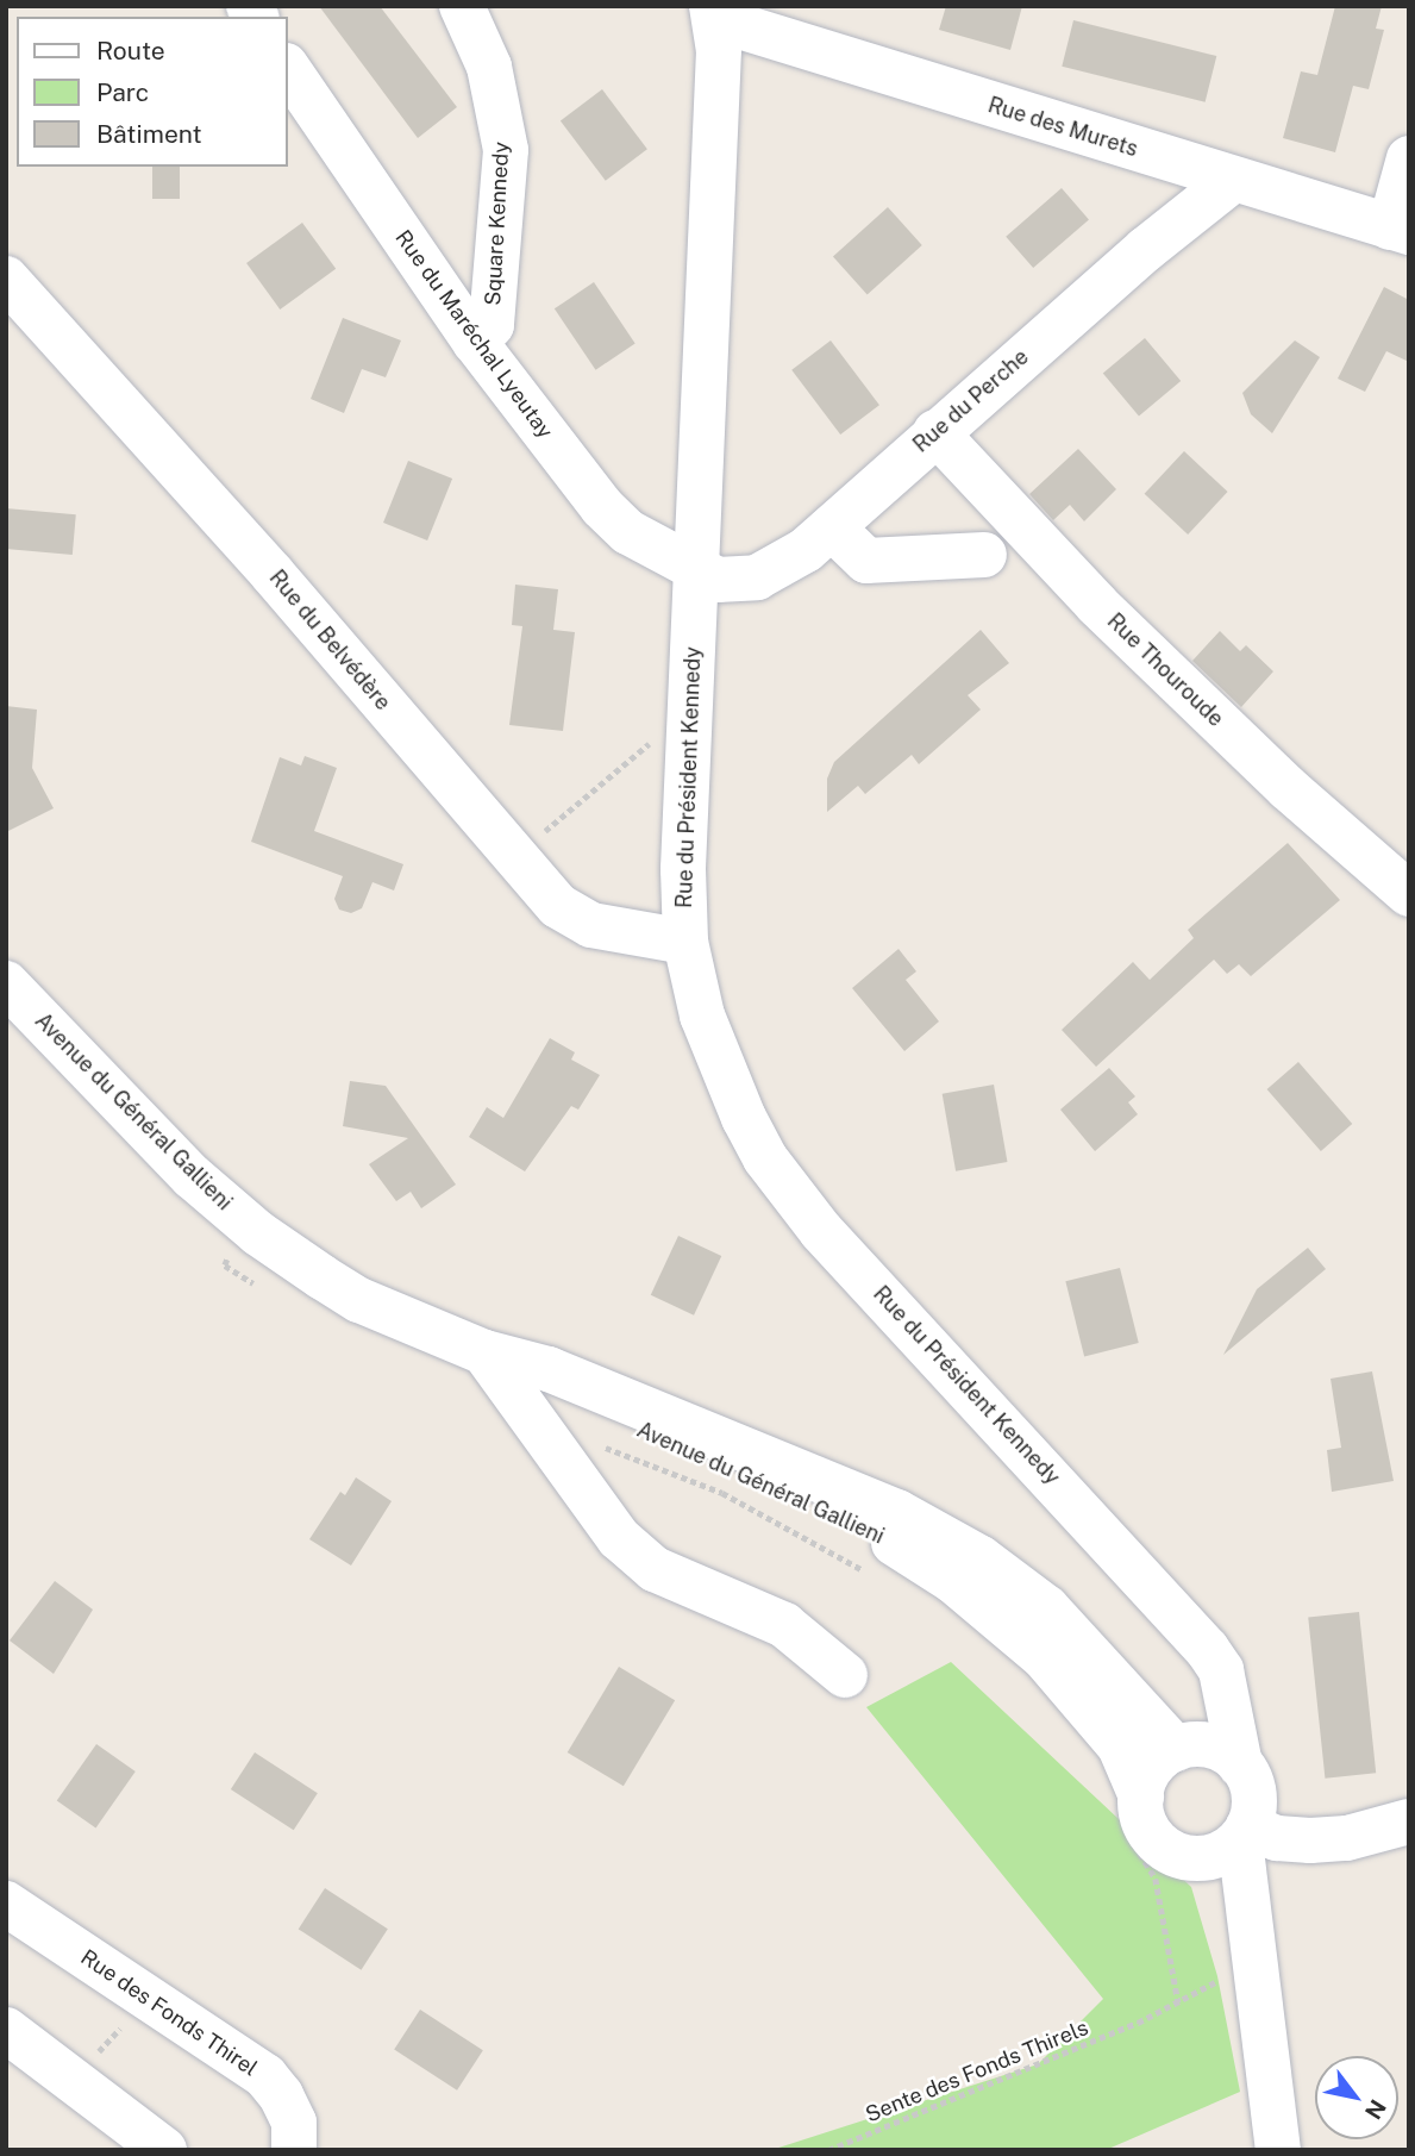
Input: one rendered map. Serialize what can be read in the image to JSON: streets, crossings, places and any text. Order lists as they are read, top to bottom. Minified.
{"streets":{"street":["Rue des Murets","Square Kennedy","Rue du Maréchal Lyeutay","Rue du Perche","Rue du Belvédère","Rue Thouroude","Rue du Président Kennedy","Avenue du Général Gallieni","Rue des Fonds Thirel"],"path":["Sente des Fonds Thirels"]},"crossings":[["Rue des Murets","Rue du Perche"],["Rue des Murets","Rue du Président Kennedy"],["Square Kennedy","Rue du Maréchal Lyeutay"],["Rue du Maréchal Lyeutay","Rue du Perche"],["Rue du Maréchal Lyeutay","Rue du Président Kennedy"],["Rue du Perche","Rue Thouroude"],["Rue du Perche","Rue du Président Kennedy"],["Rue du Belvédère","Rue du Président Kennedy"],["Rue du Président Kennedy","Avenue du Général Gallieni"]],"legend":["Route","Parc","Bâtiment"],"north":"bottom right"}
